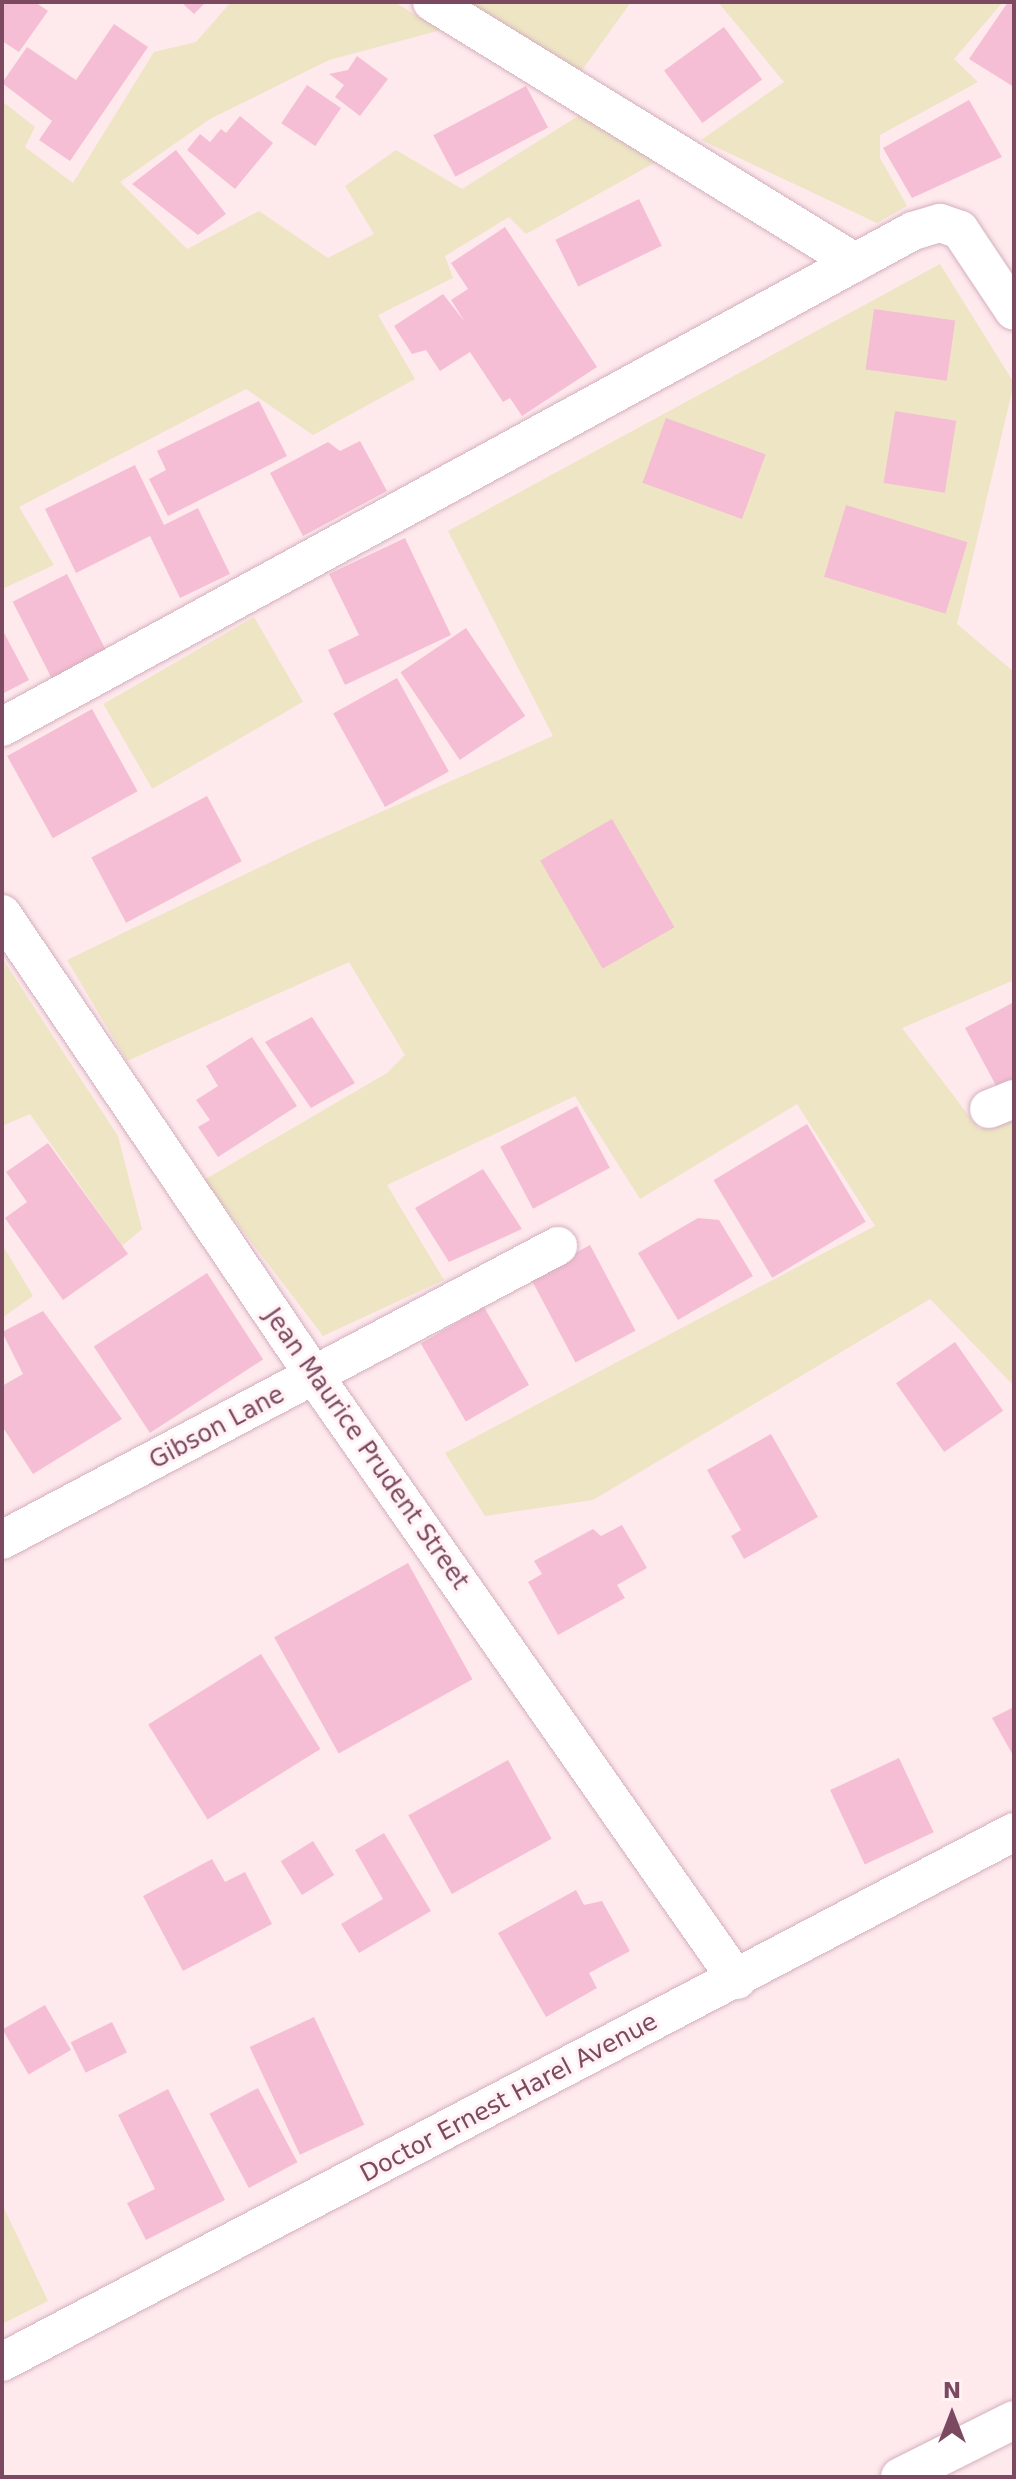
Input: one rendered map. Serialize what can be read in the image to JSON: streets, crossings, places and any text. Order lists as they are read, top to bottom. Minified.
{"streets":{"street":["Gibson Lane","Jean Maurice Prudent Street","Doctor Ernest Harel Avenue"]},"crossings":[["Gibson Lane","Jean Maurice Prudent Street"],["Jean Maurice Prudent Street","Doctor Ernest Harel Avenue"]],"north":"top"}
